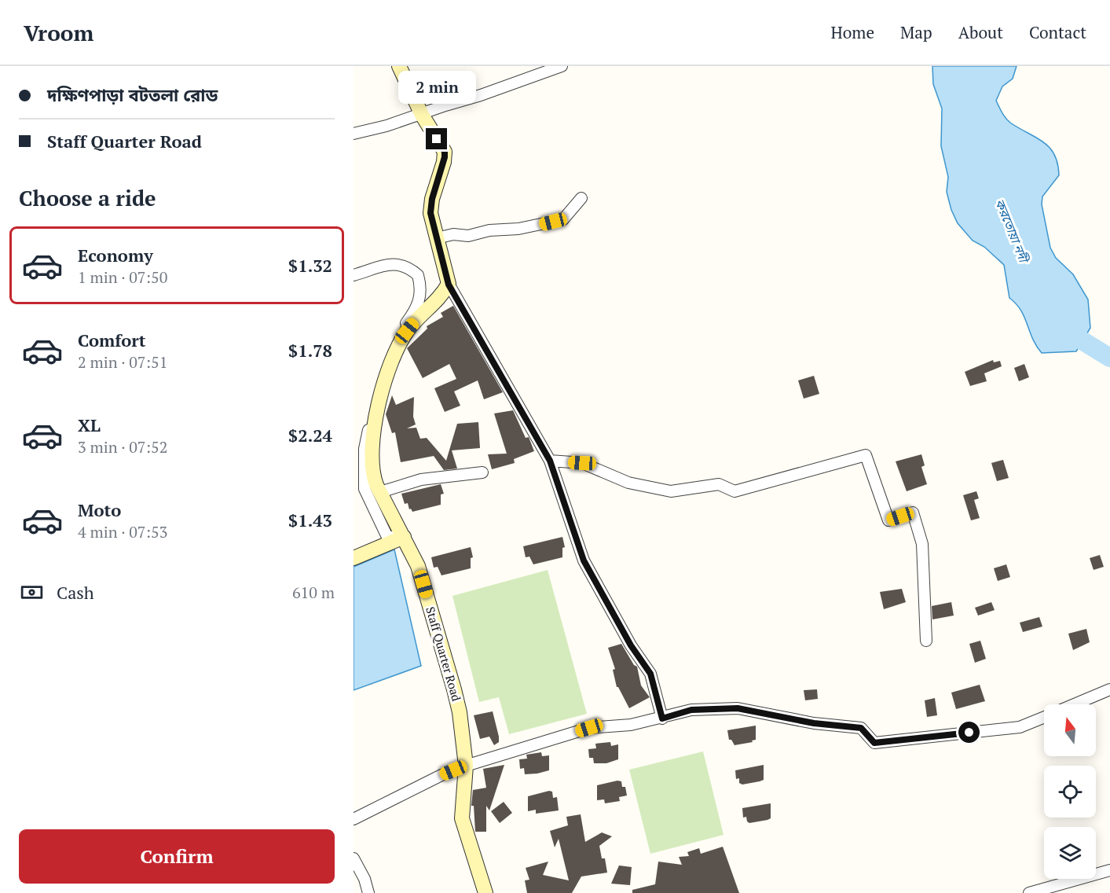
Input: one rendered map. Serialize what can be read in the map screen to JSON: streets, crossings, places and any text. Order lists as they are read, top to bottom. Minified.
{"streets":{"street":["Staff Quarter Road"]},"water":["করতোয়া নদী"],"north":"top","page":{"header":"Vroom","nav":["Home","Map","About","Contact"],"banner":["দক্ষিণপাড়া বটতলা রোড","Staff Quarter Road"],"bubble":"2 min","heading":"Choose a ride","list":[{"name":"Economy","note":"1 min · 07:50","value":"$1.32"},{"name":"Comfort","note":"2 min · 07:51","value":"$1.78"},{"name":"XL","note":"3 min · 07:52","value":"$2.24"},{"name":"Moto","note":"4 min · 07:53","value":"$1.43"}],"pay":["Cash","610 m"],"buttons":"Confirm"}}
